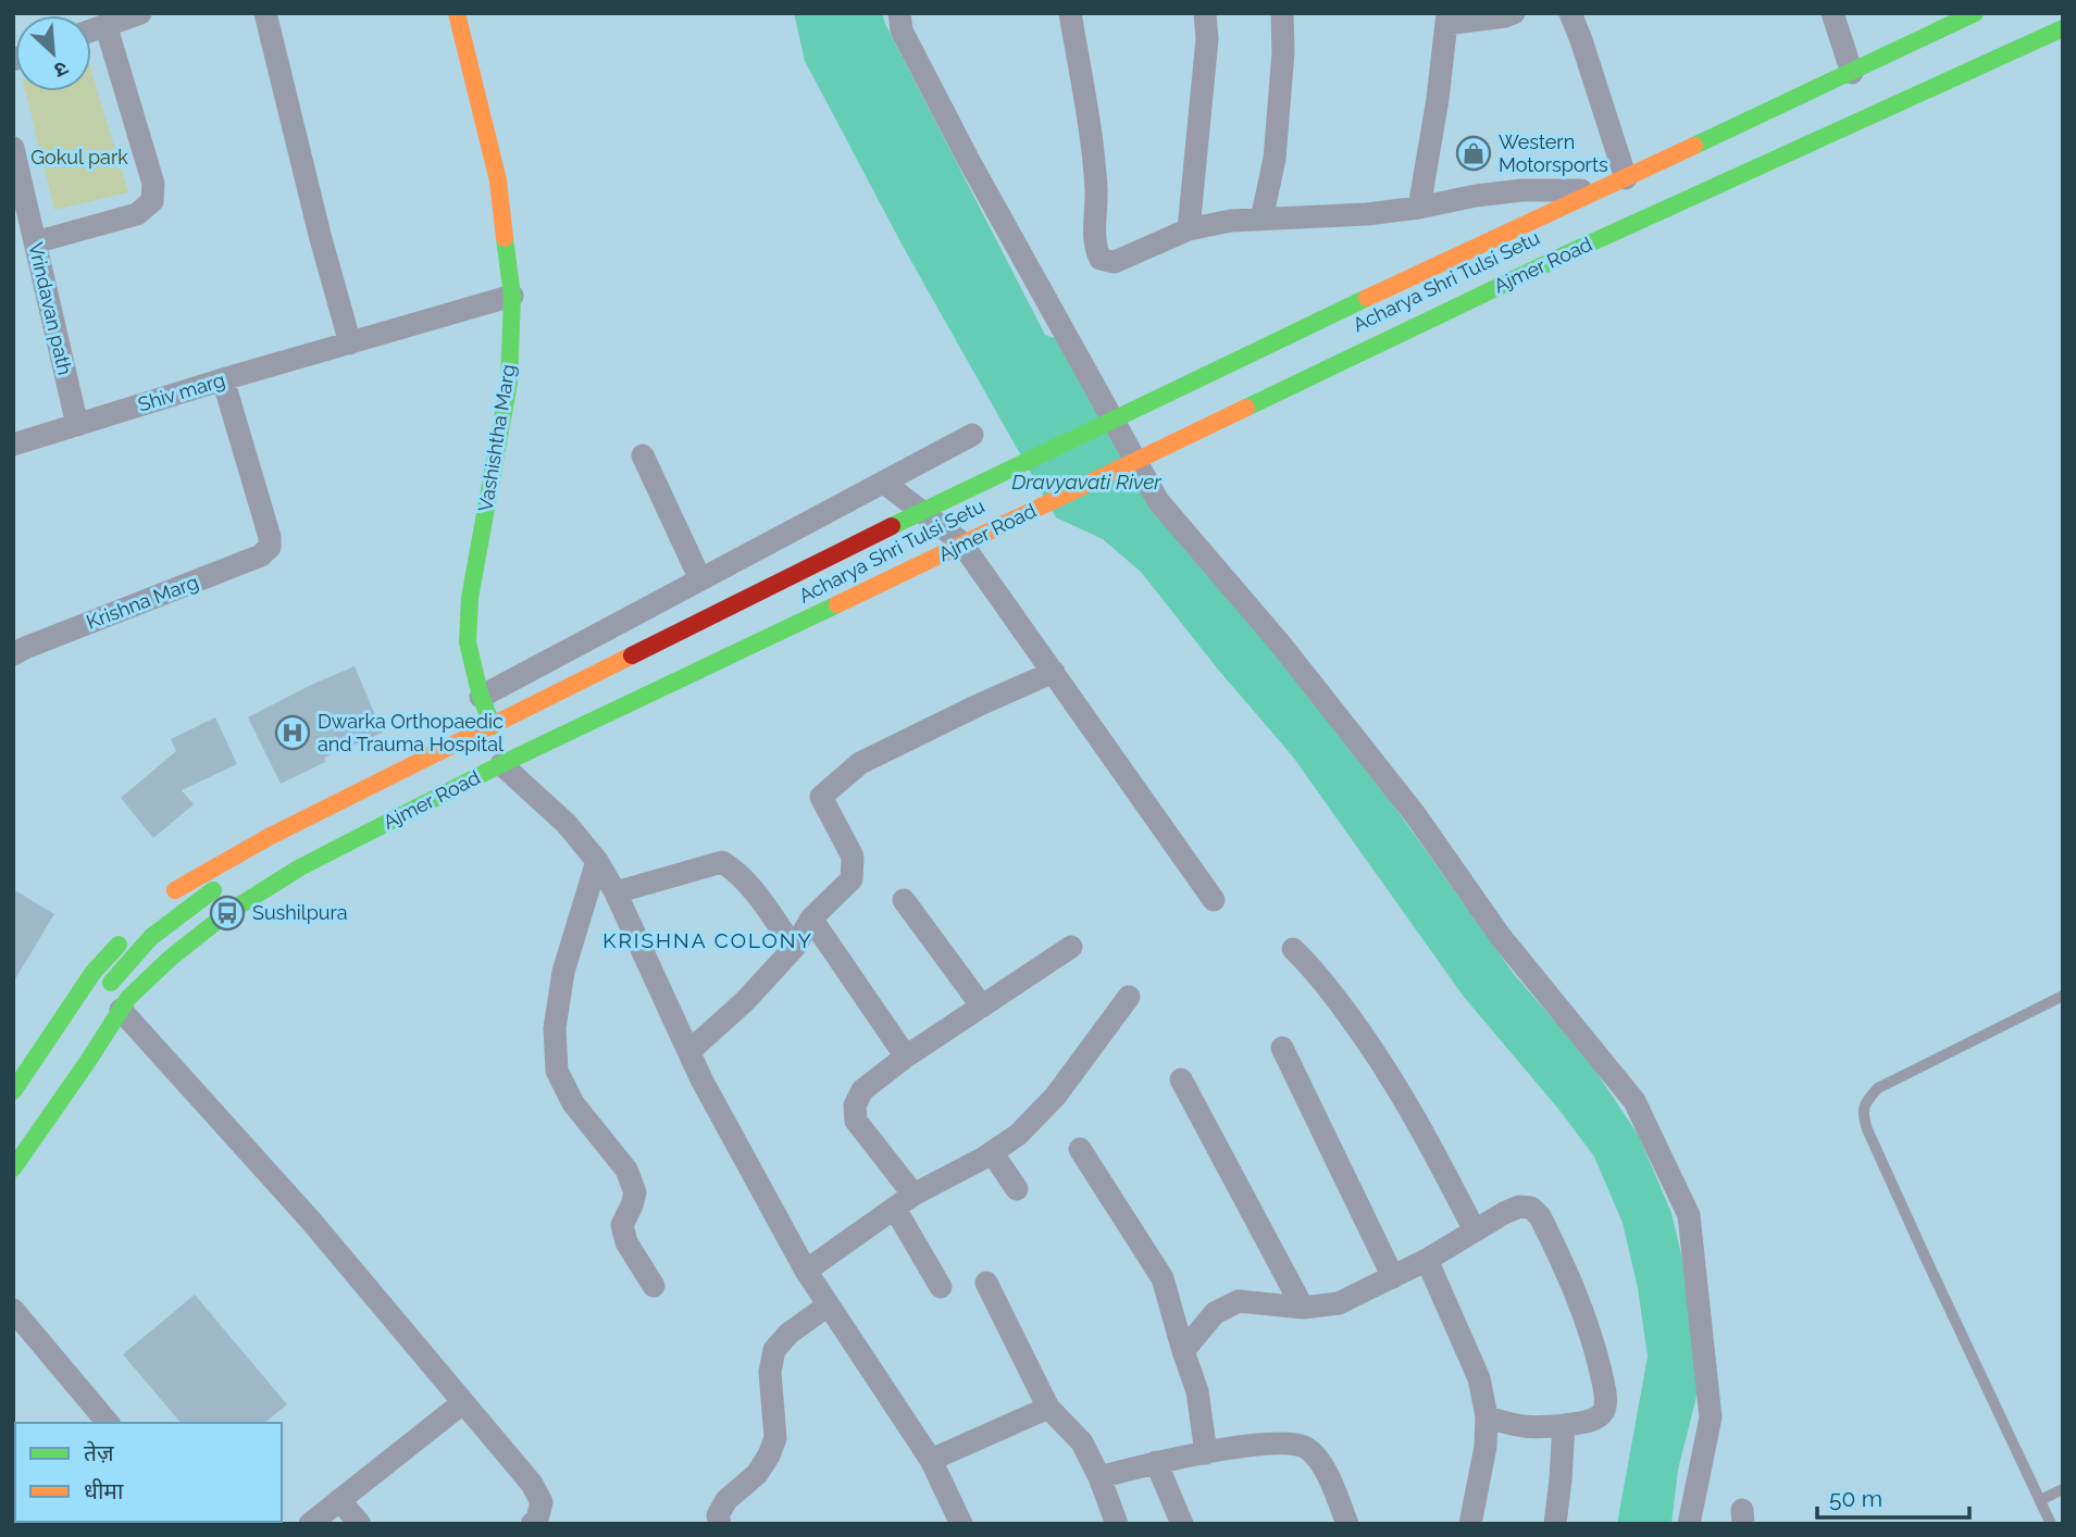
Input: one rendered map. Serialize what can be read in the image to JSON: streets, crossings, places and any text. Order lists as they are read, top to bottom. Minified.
{"streets":{"main road":["Ajmer Road","Acharya Shri Tulsi Setu","Vashishtha Marg"],"street":["Vrindavan path","Shiv marg","Krishna Marg"]},"crossings":[["Ajmer Road","Vashishtha Marg"],["Vrindavan path","Shiv marg"],["Shiv marg","Vashishtha Marg"],["Shiv marg","Krishna Marg"]],"districts":["KRISHNA COLONY"],"water":["Dravyavati River"],"parks":["Gokul park"],"places":{"shop":["Western Motorsports"],"hospital":["Dwarka Orthopaedic and Trauma Hospital"],"bus stop":["Sushilpura"]},"legend":["तेज़","धीमा"],"scale_bar":"50 m","north":"bottom right"}
